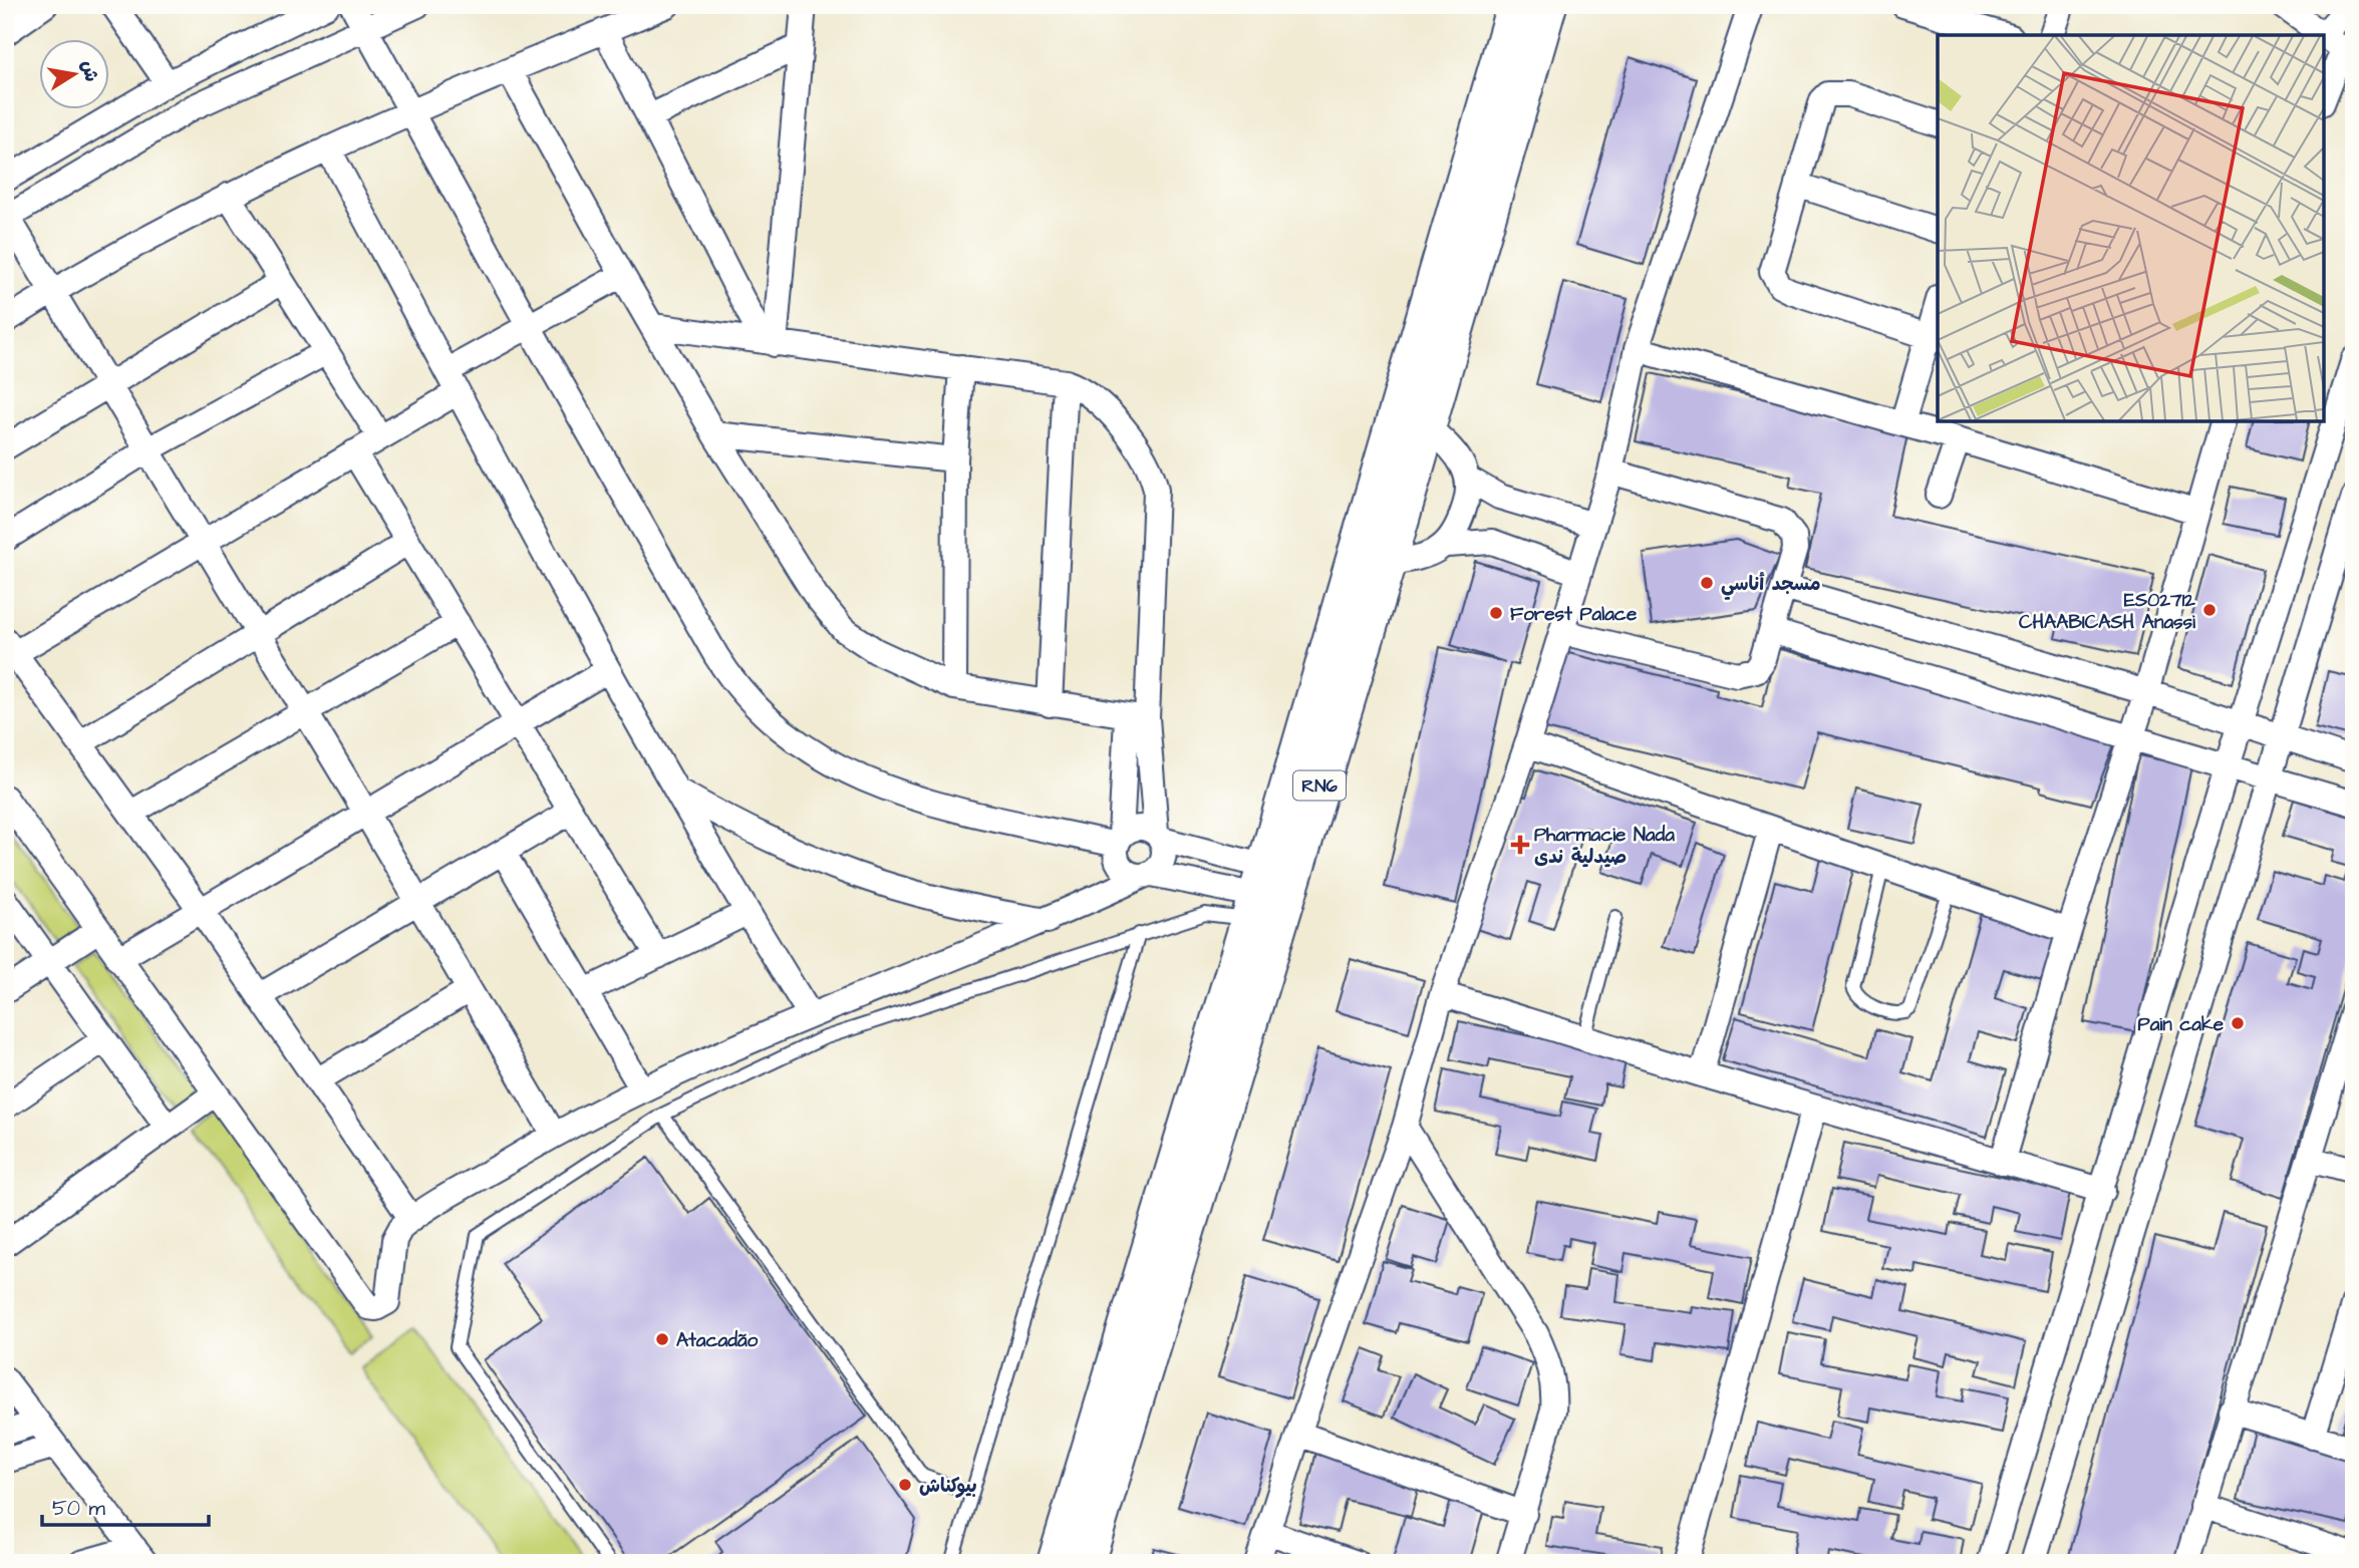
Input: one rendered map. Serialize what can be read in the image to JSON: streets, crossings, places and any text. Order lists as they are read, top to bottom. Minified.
{"streets":{"highway":["RN6"]},"places":{"other":["مسجد أناسي","ES02712 CHAABICASH Anassi","Forest Palace","Pain cake","Atacadão","بيوكناش"],"health":["Pharmacie Nada صيدلية ندى"]},"scale_bar":"50 m","north":"right"}
